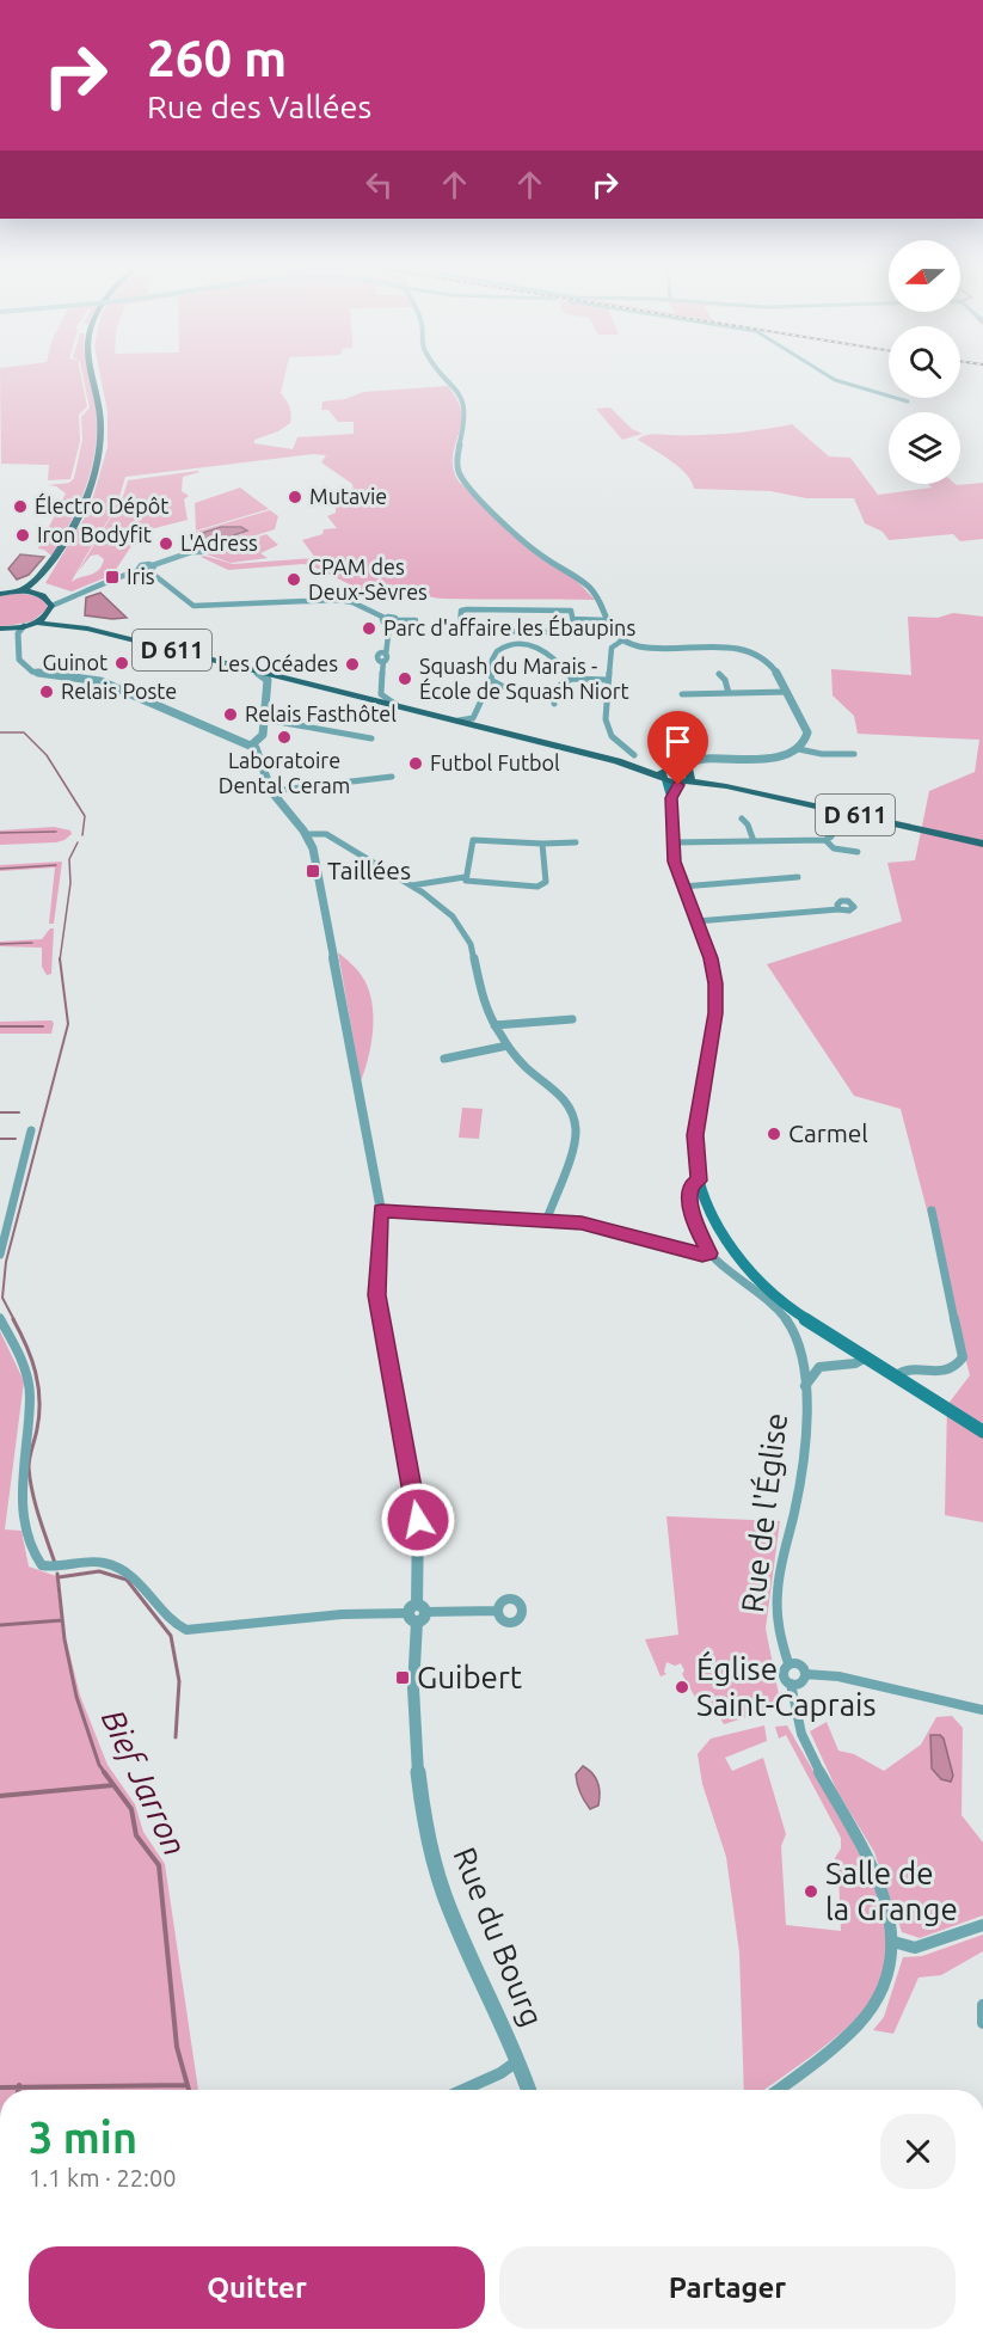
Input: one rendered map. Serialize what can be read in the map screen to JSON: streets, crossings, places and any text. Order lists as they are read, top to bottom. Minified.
{"streets":{"main road":["D 611"],"street":["Rue de l'Église","Rue du Bourg"]},"water":["Bief Jarron"],"places":{"other":["Mutavie","Électro Dépôt","Iron Bodyfit","L'Adress","CPAM des Deux-Sèvres","Parc d'affaire les Ébaupins","Guinot","Les Océades","Squash du Marais - École de Squash Niort","Relais Poste","Relais Fasthôtel","Laboratoire Dental Ceram","Futbol Futbol","Carmel","Église Saint-Caprais","Salle de la Grange"],"transit":["Iris","Taillées","Guibert"]},"north":"left","page":{"turn":["260 m","Rue des Vallées"],"heading":["3 min","1.1 km · 22:00"],"buttons":["Quitter","Partager"]}}
